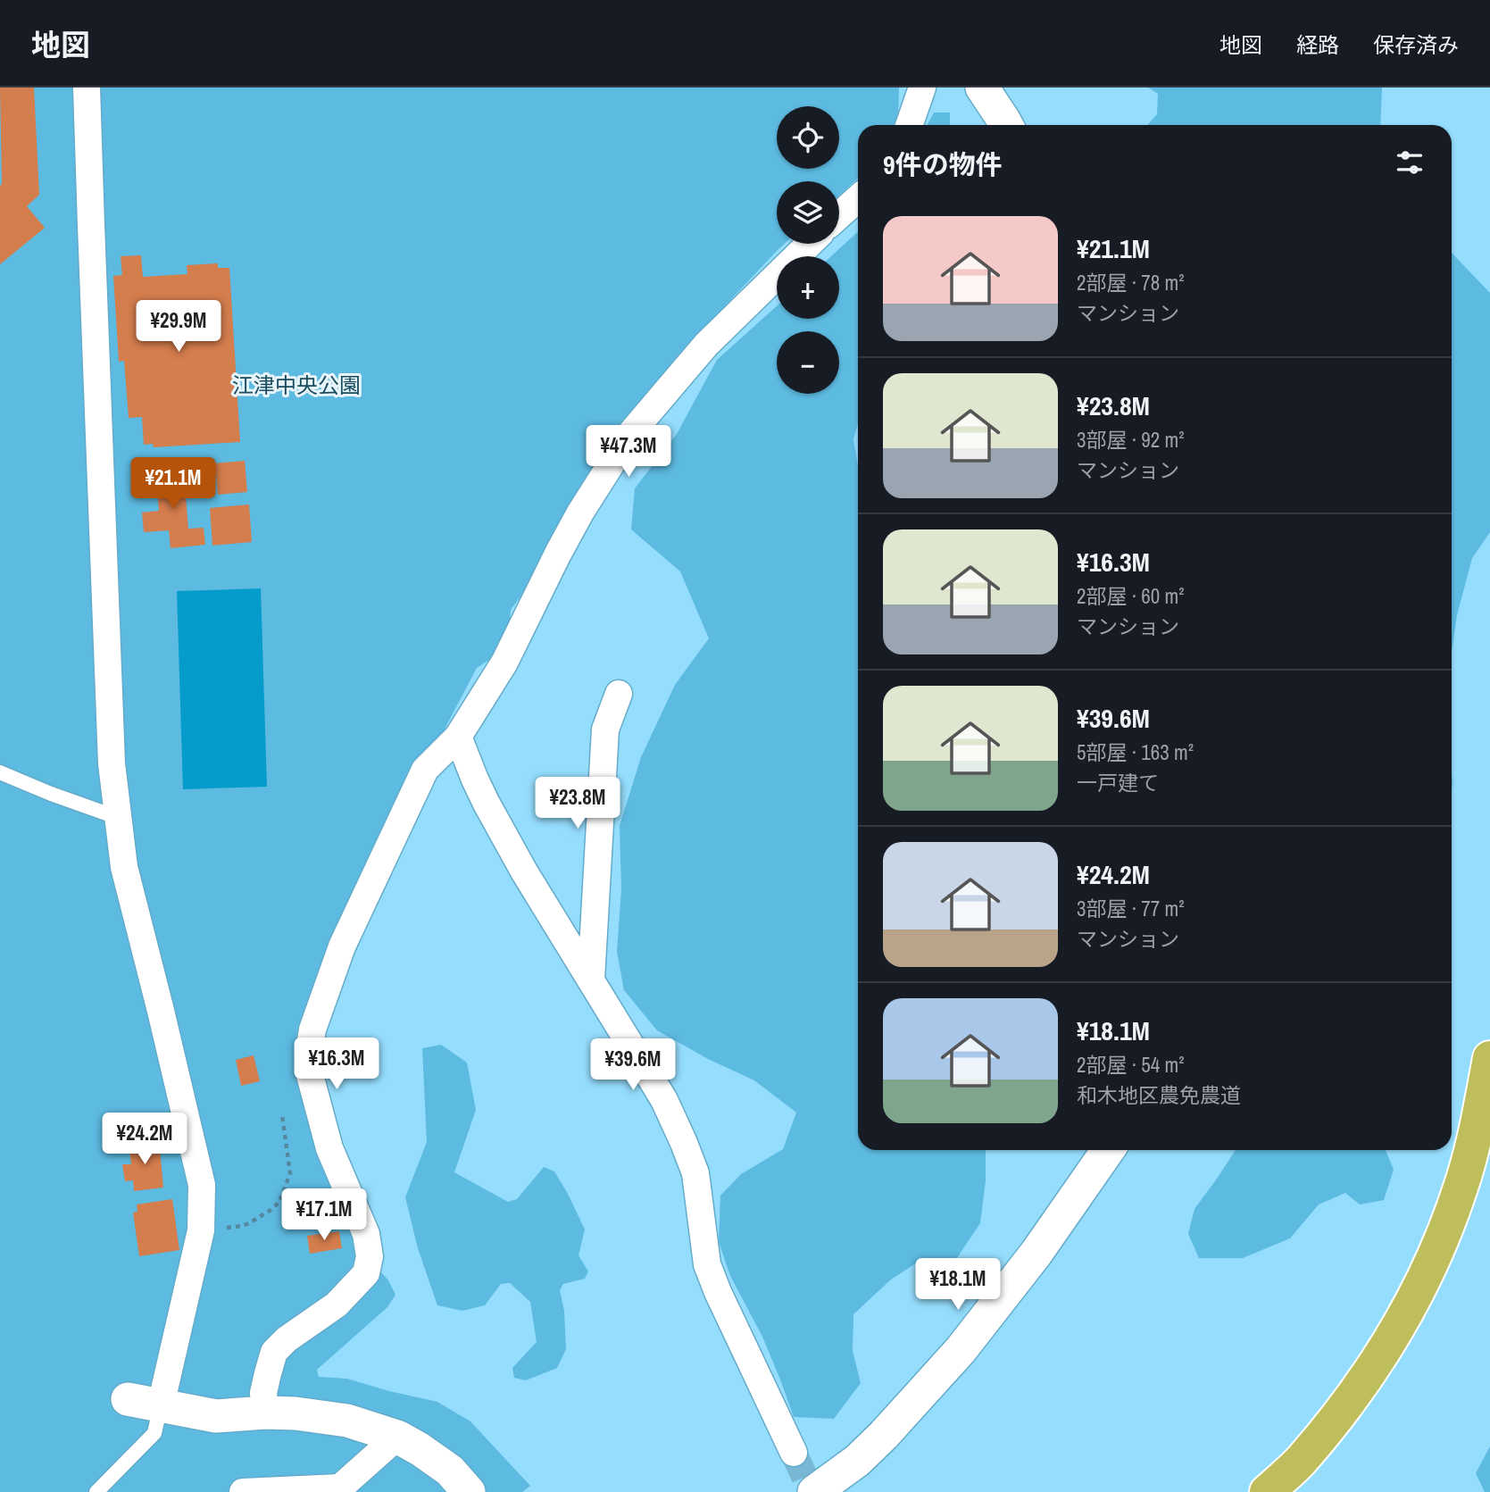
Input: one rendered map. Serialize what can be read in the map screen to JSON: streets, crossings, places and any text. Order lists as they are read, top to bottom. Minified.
{"parks":["江津中央公園"],"page":{"header":"地図","nav":["地図","経路","保存済み"],"map_buttons":["+","−"],"heading":"9件の物件","list":[{"name":"¥21.1M","note":"2部屋 · 78 m² · マンション"},{"name":"¥23.8M","note":"3部屋 · 92 m² · マンション"},{"name":"¥16.3M","note":"2部屋 · 60 m² · マンション"},{"name":"¥39.6M","note":"5部屋 · 163 m² · 一戸建て"},{"name":"¥24.2M","note":"3部屋 · 77 m² · マンション"},{"name":"¥18.1M","note":"2部屋 · 54 m² · 和木地区農免農道"}],"price":["¥29.9M","¥47.3M","¥21.1M","¥23.8M","¥16.3M","¥39.6M","¥24.2M","¥17.1M","¥18.1M"]}}
